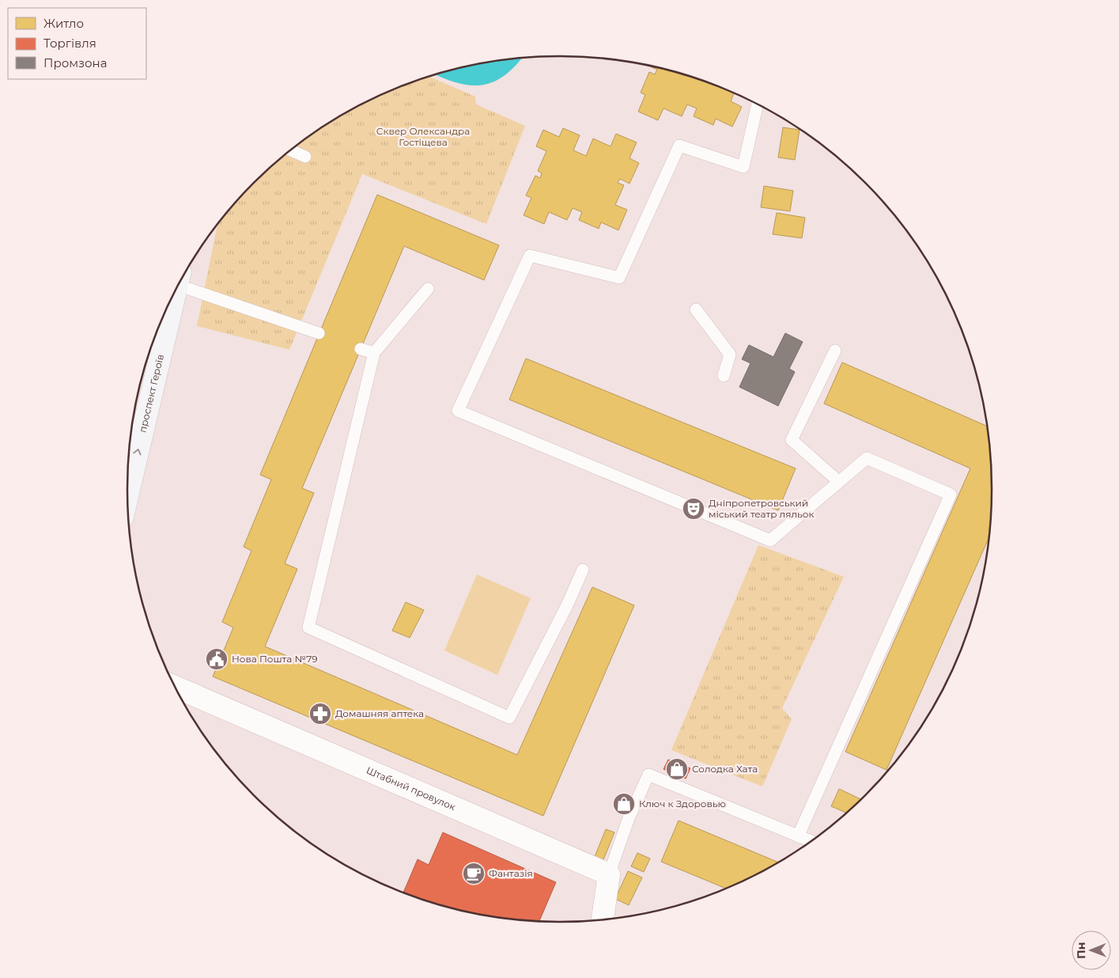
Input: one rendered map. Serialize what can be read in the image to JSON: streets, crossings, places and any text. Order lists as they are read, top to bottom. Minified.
{"streets":{"main road":["проспект Героїв"],"street":["Штабний провулок"]},"one_way":["проспект Героїв"],"parks":["Сквер Олександра Гостіщева"],"places":{"theatre":["Дніпропетровський міський театр ляльок"],"public building":["Нова Пошта №79"],"pharmacy":["Домашняя аптека"],"shop":["Солодка Хата","Ключ к Здоровью"],"cafe":["Фантазія"]},"legend":["Житло","Торгівля","Промзона"],"north":"left"}
